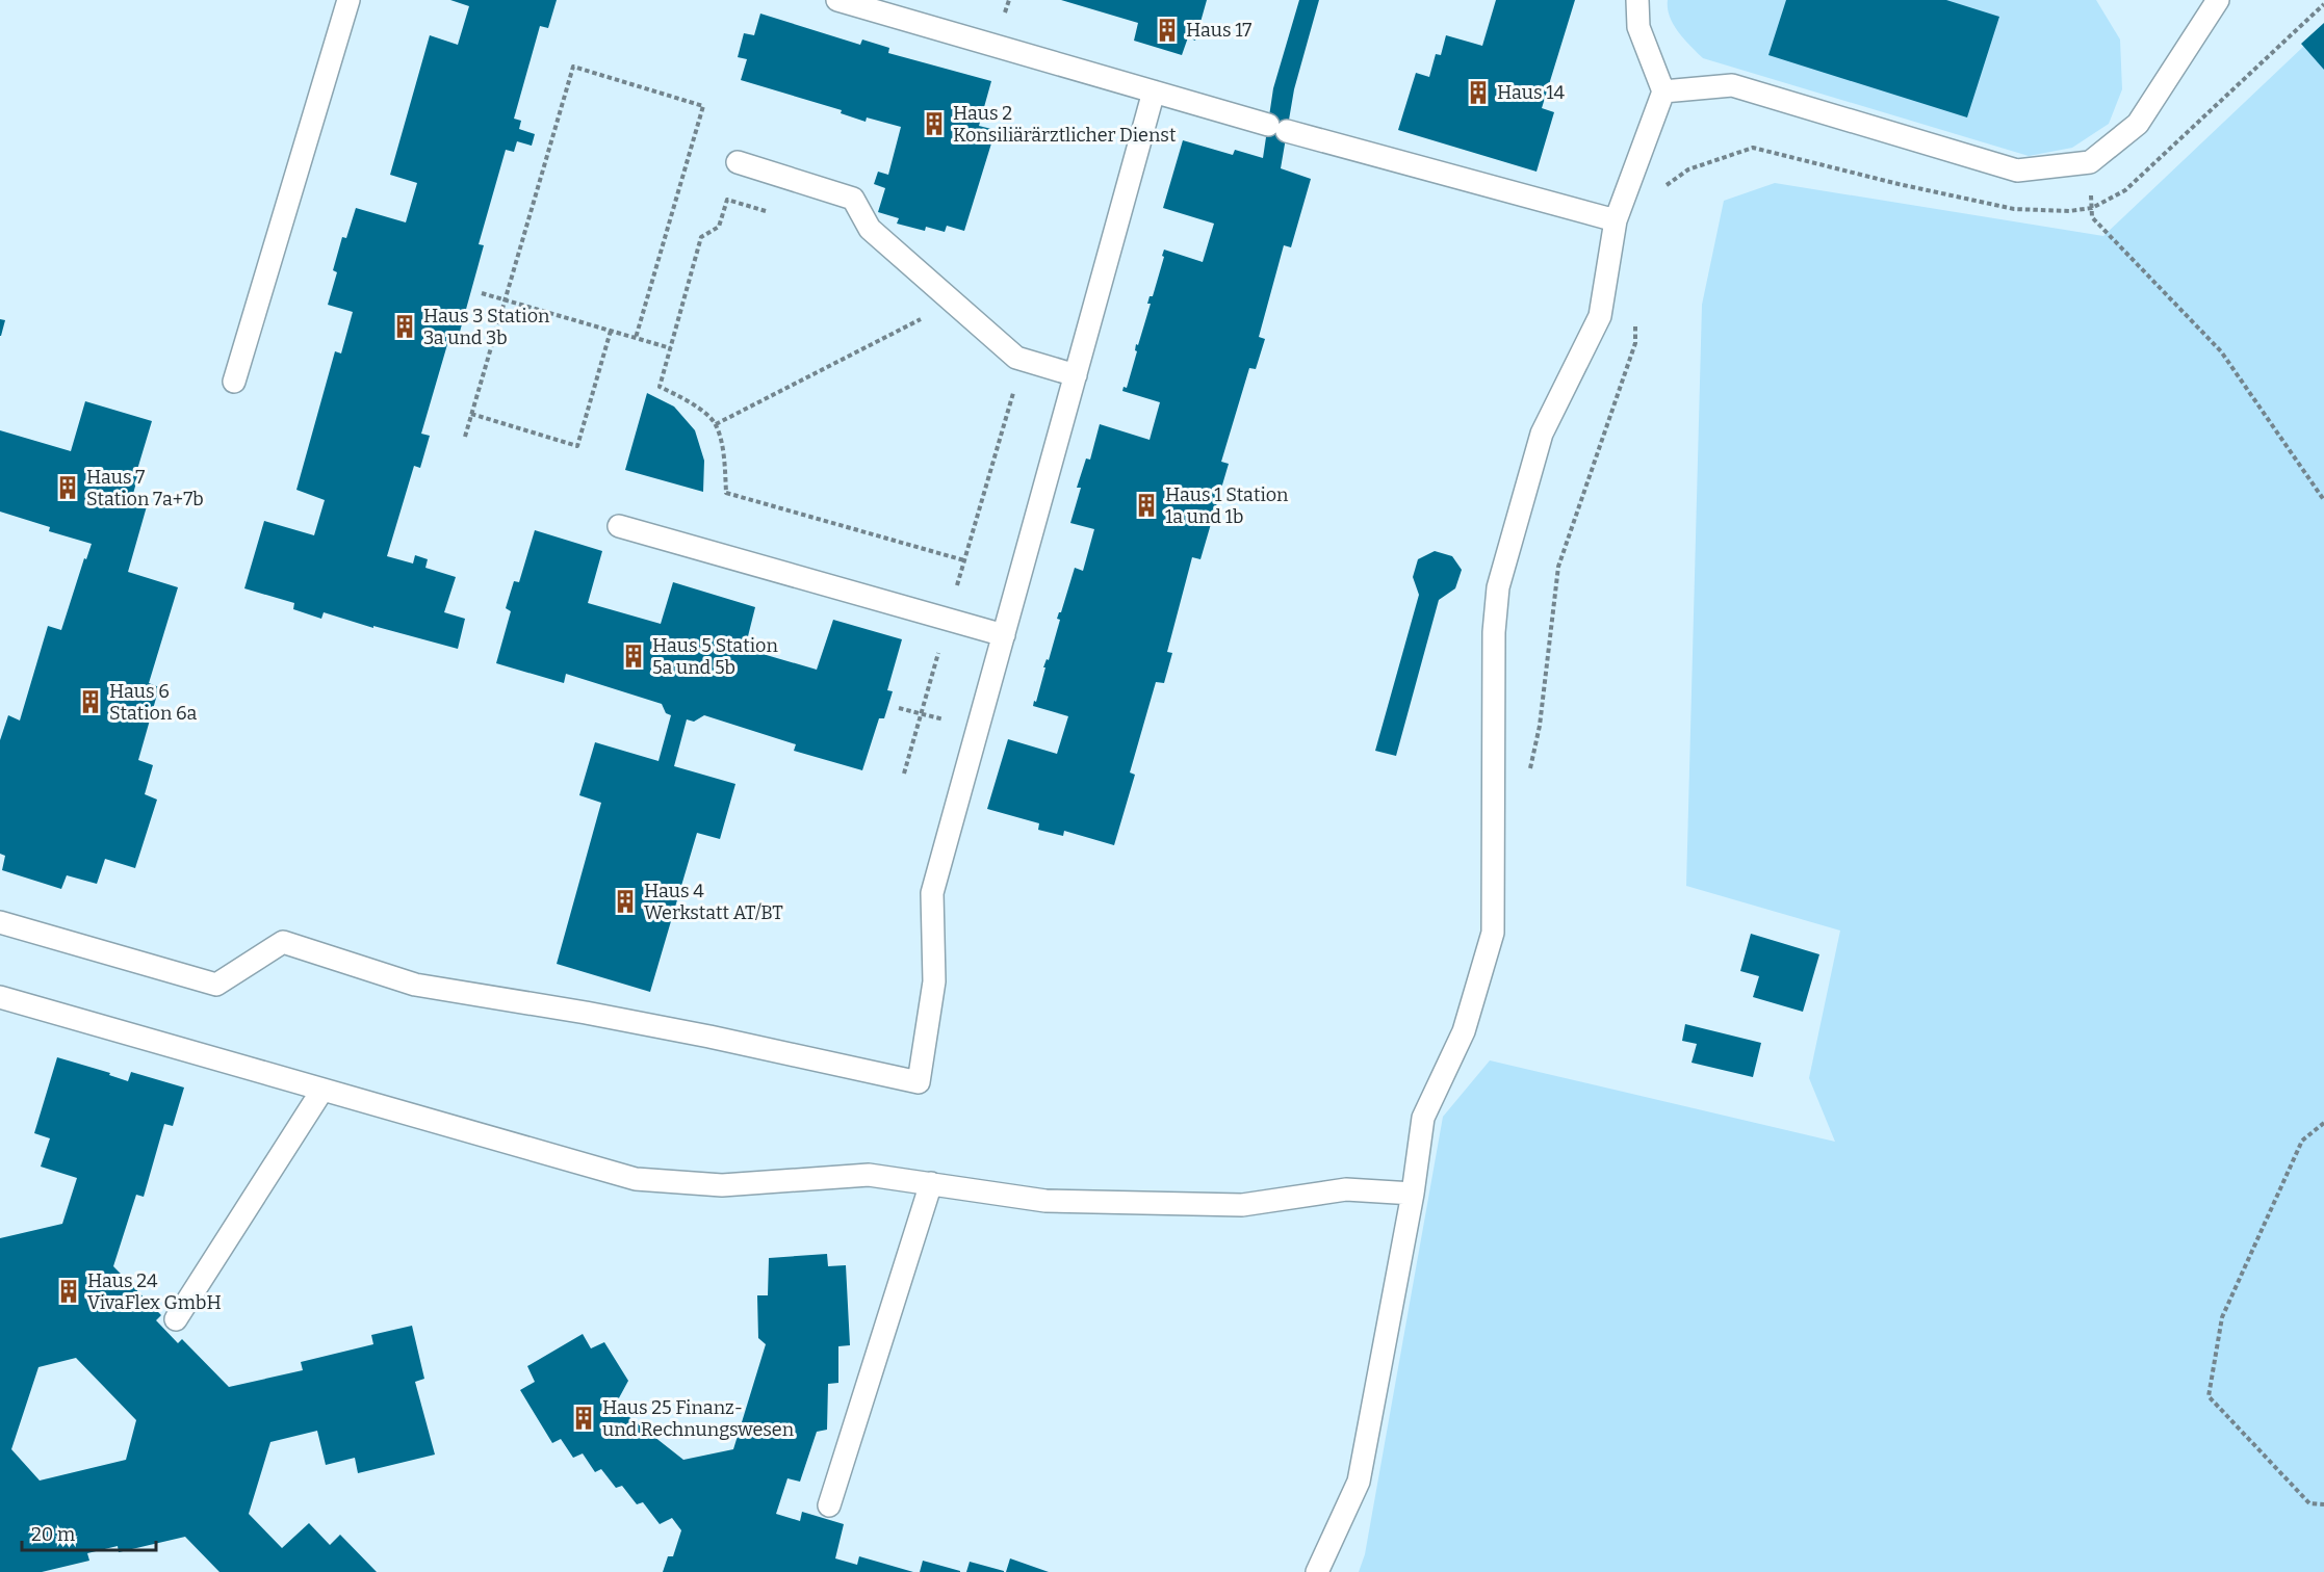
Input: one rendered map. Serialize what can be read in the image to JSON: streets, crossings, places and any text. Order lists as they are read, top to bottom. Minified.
{"places":{"building":["Haus 17","Haus 14","Haus 2 Konsiliärärztlicher Dienst","Haus 3 Station 3a und 3b","Haus 7 Station 7a+7b","Haus 1 Station 1a und 1b","Haus 5 Station 5a und 5b","Haus 6 Station 6a","Haus 4 Werkstatt AT/BT","Haus 24 VivaFlex GmbH","Haus 25 Finanz- und Rechnungswesen"]},"scale_bar":"20 m"}
